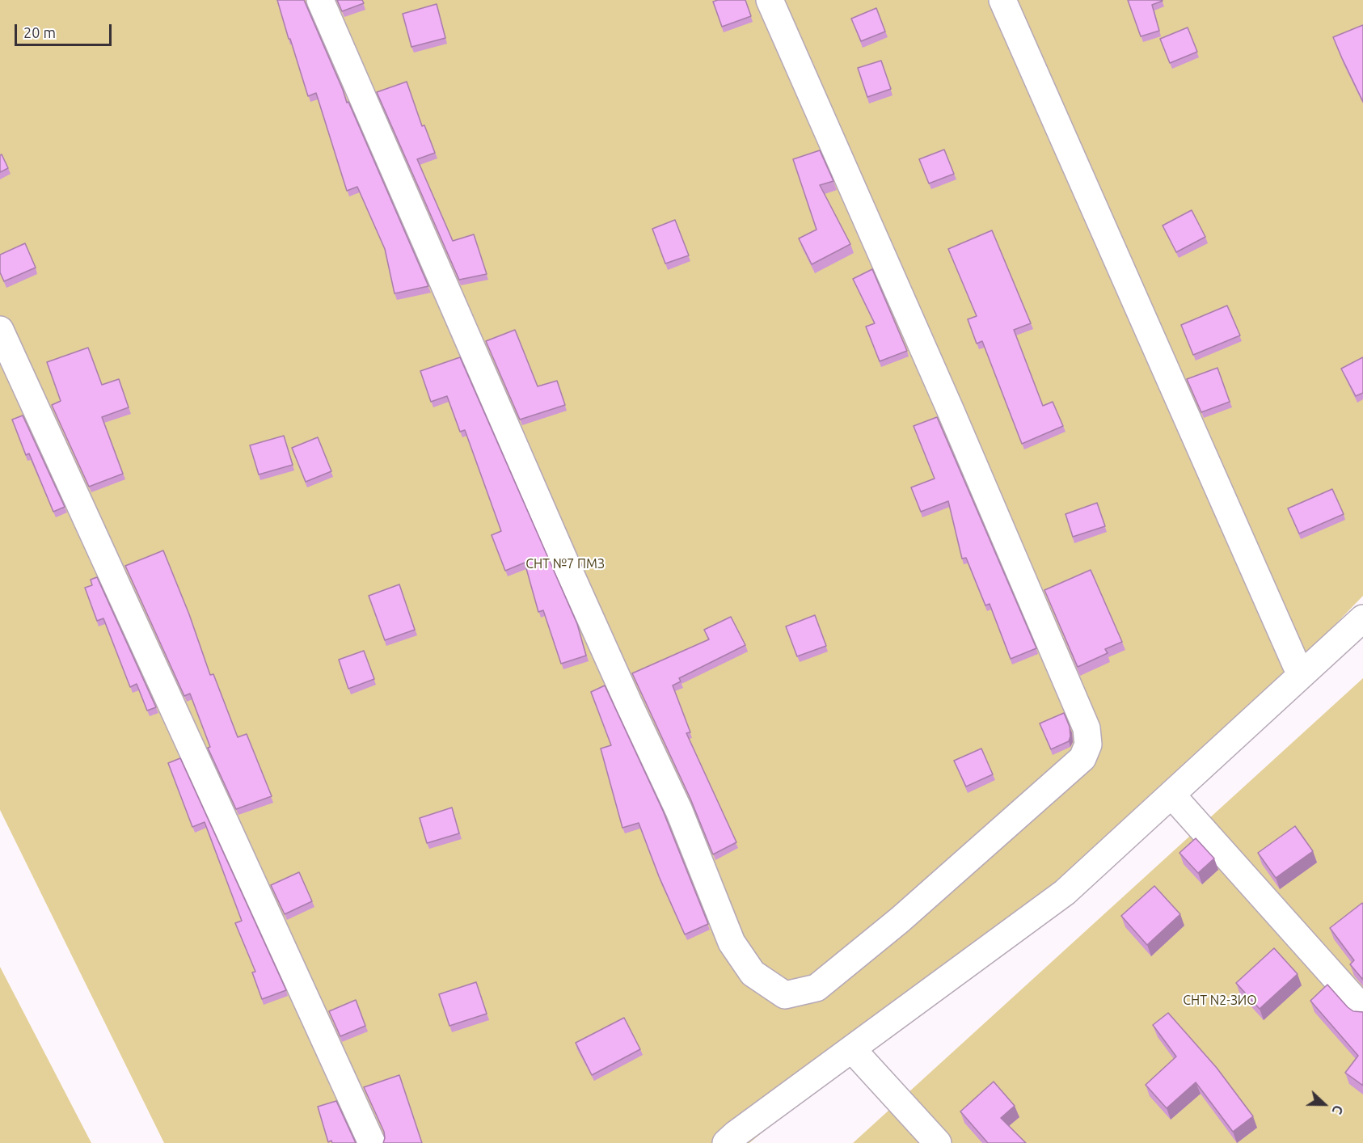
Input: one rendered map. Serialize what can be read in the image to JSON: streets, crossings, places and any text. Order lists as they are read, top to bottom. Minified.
{"parks":["СНТ №7 ПМЗ","СНТ N2-ЗИО"],"scale_bar":"20 m","north":"right"}
